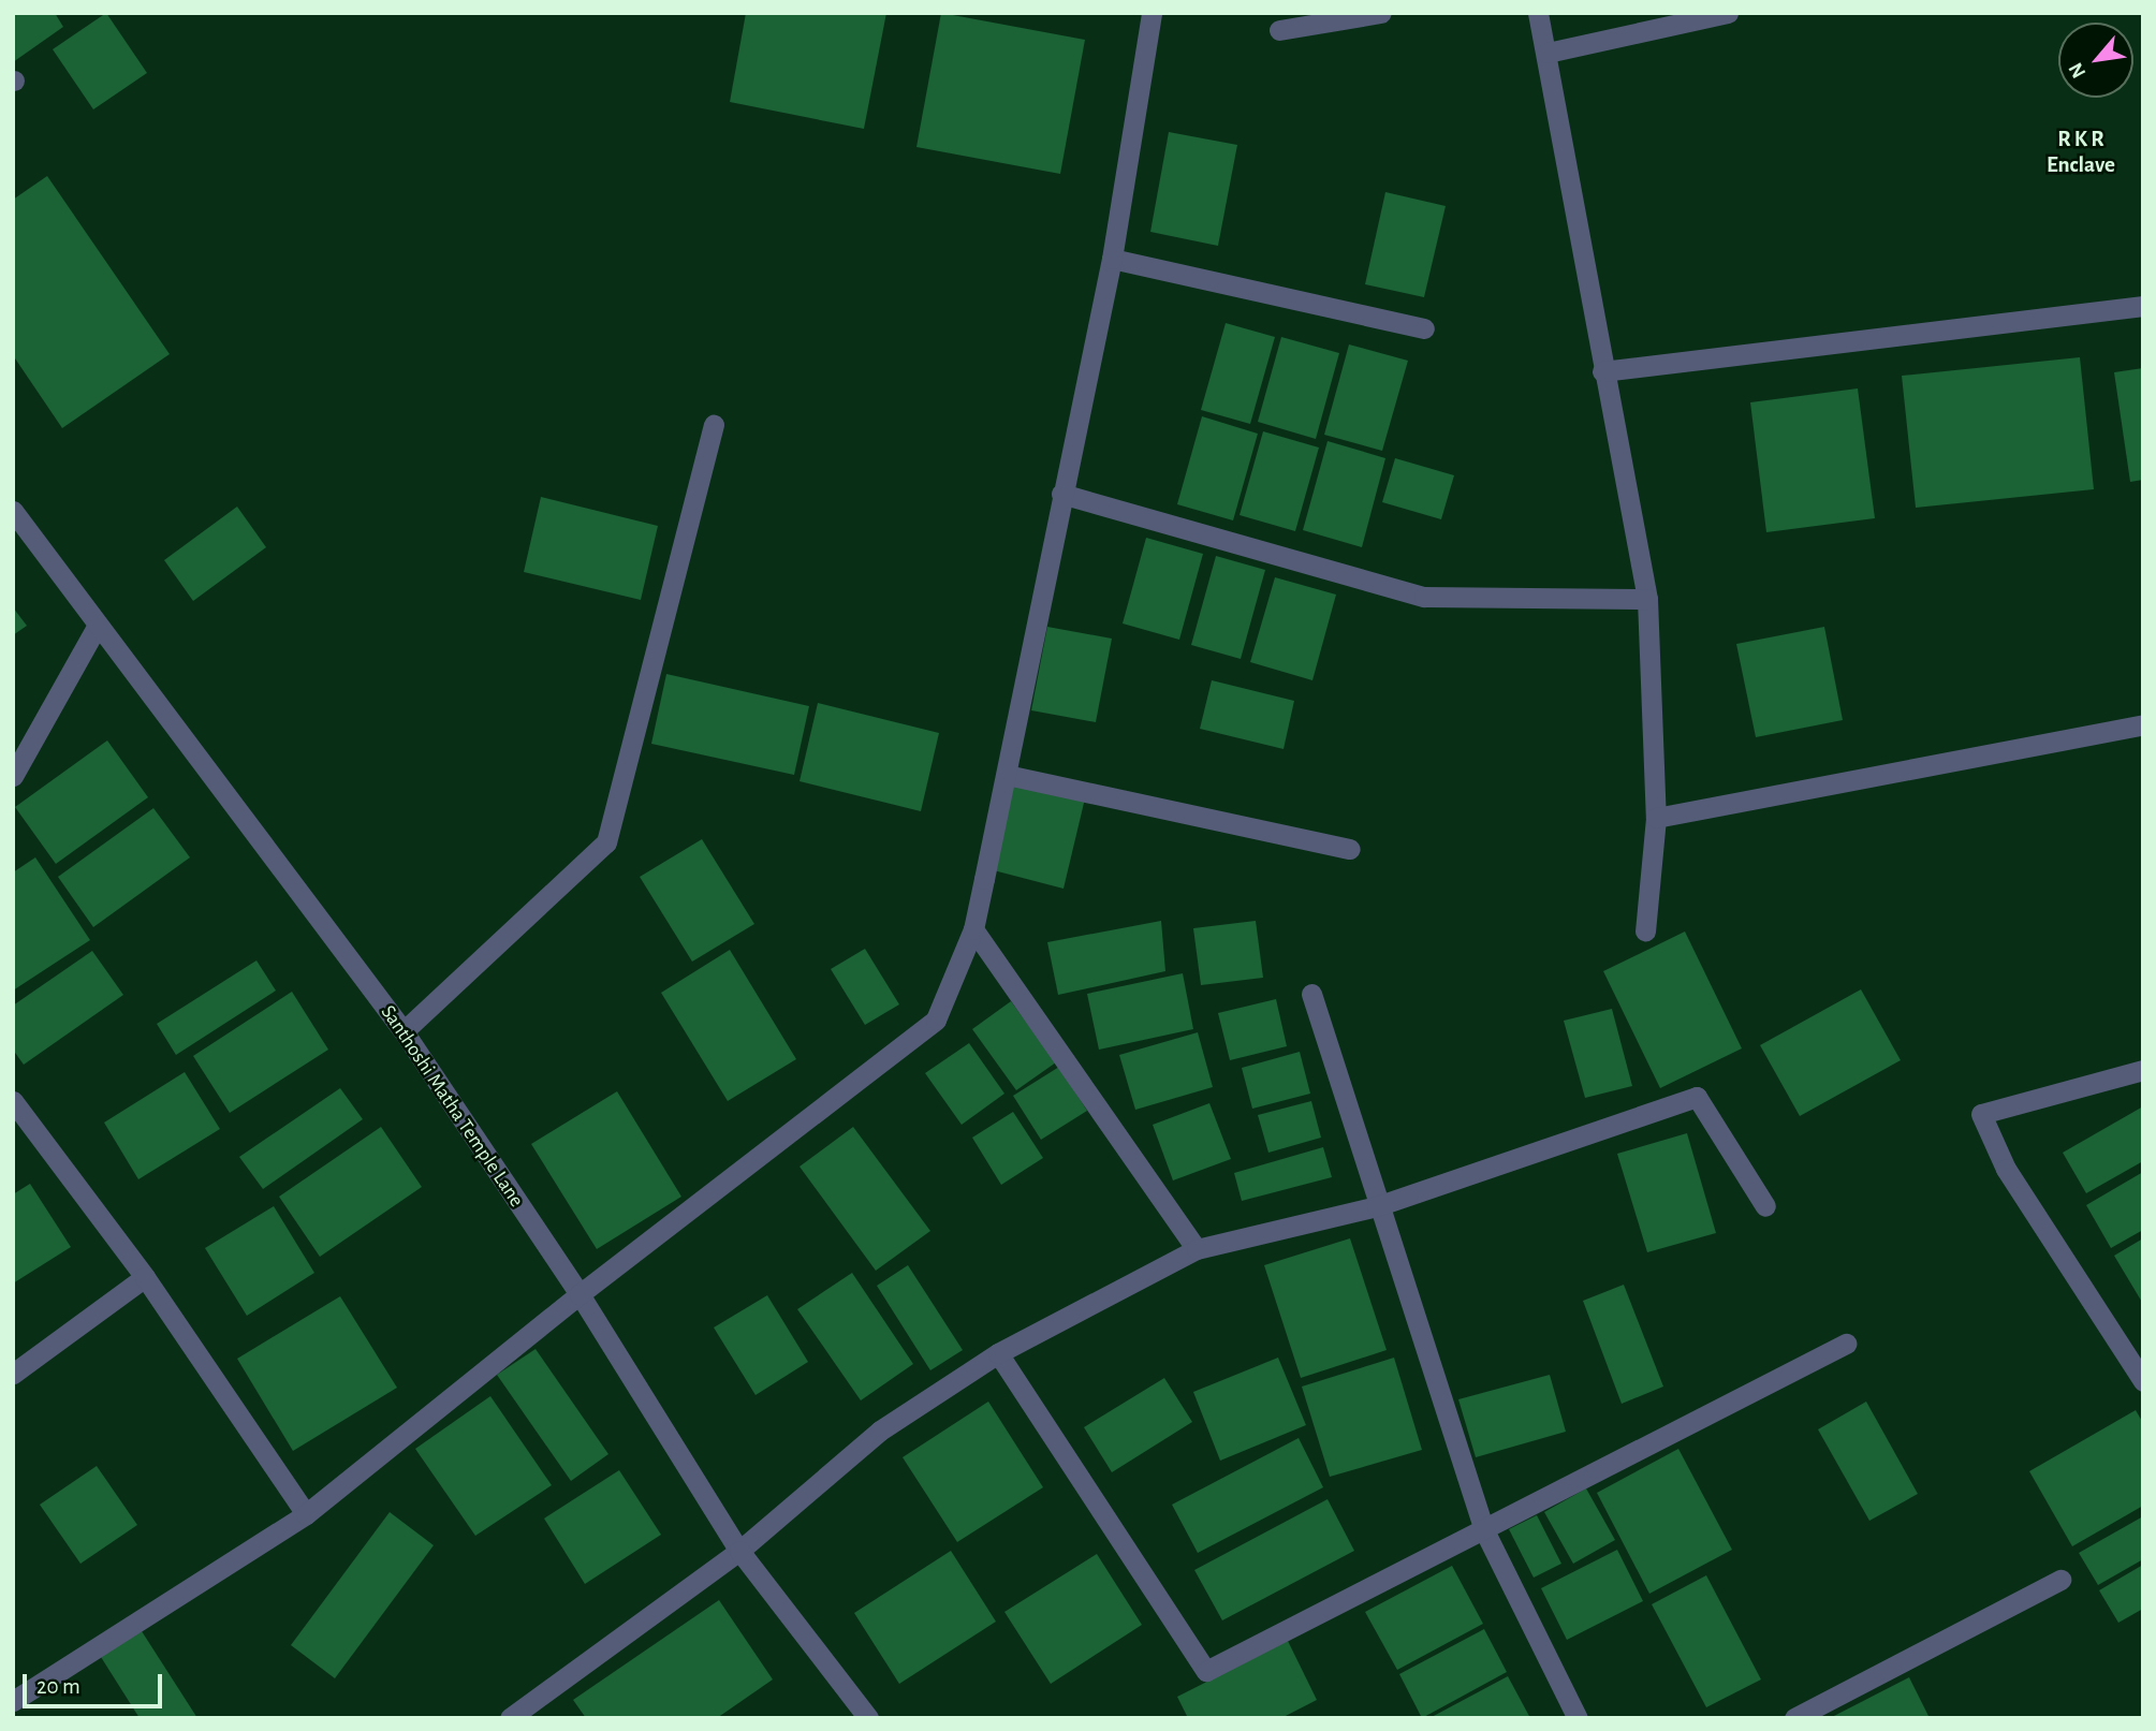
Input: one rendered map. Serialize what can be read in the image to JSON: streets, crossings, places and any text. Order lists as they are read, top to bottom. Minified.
{"streets":{"street":["Santhoshi Matha Temple Lane"]},"districts":["R K R Enclave"],"scale_bar":"20 m","north":"bottom left"}
